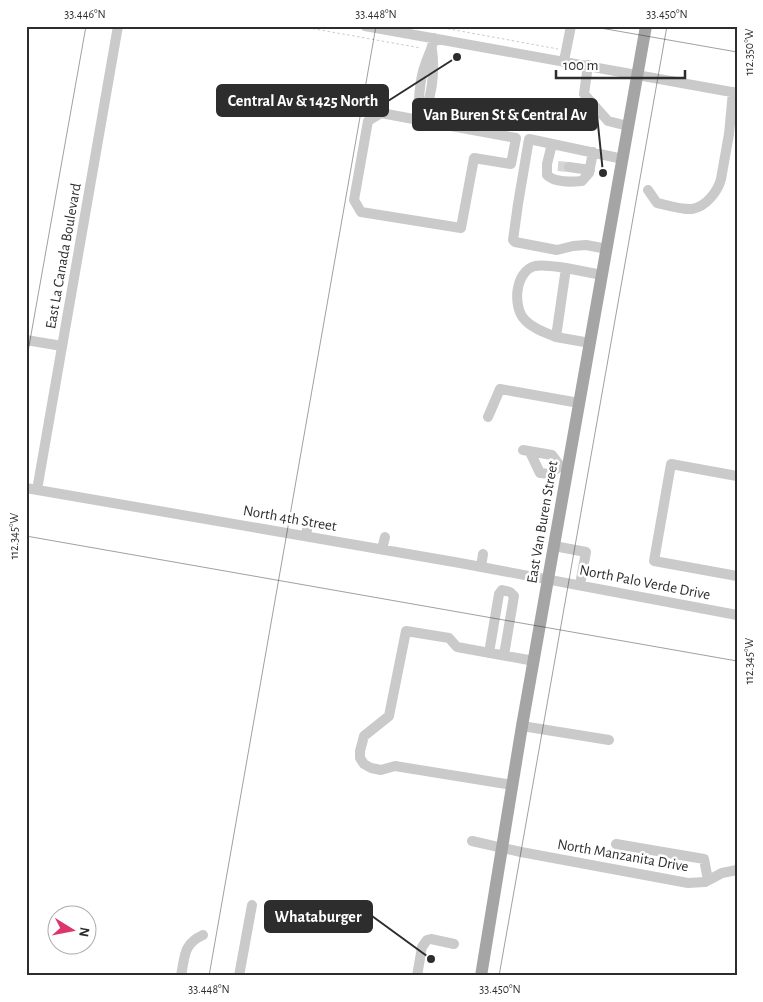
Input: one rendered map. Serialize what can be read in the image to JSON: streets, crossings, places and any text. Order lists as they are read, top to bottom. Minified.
{"streets":{"main road":["East Van Buren Street"],"street":["East La Canada Boulevard","North 4th Street","North Palo Verde Drive","North Manzanita Drive"]},"crossings":[["East La Canada Boulevard","North 4th Street"],["North 4th Street","East Van Buren Street"],["North 4th Street","North Palo Verde Drive"],["East Van Buren Street","North Palo Verde Drive"],["East Van Buren Street","North Manzanita Drive"]],"places":["Central Av & 1425 North","Van Buren St & Central Av","Whataburger"],"scale_bar":"100 m","north":"right","coordinates":["33.446°N","33.448°N","33.450°N","112.350°W","112.345°W"]}
